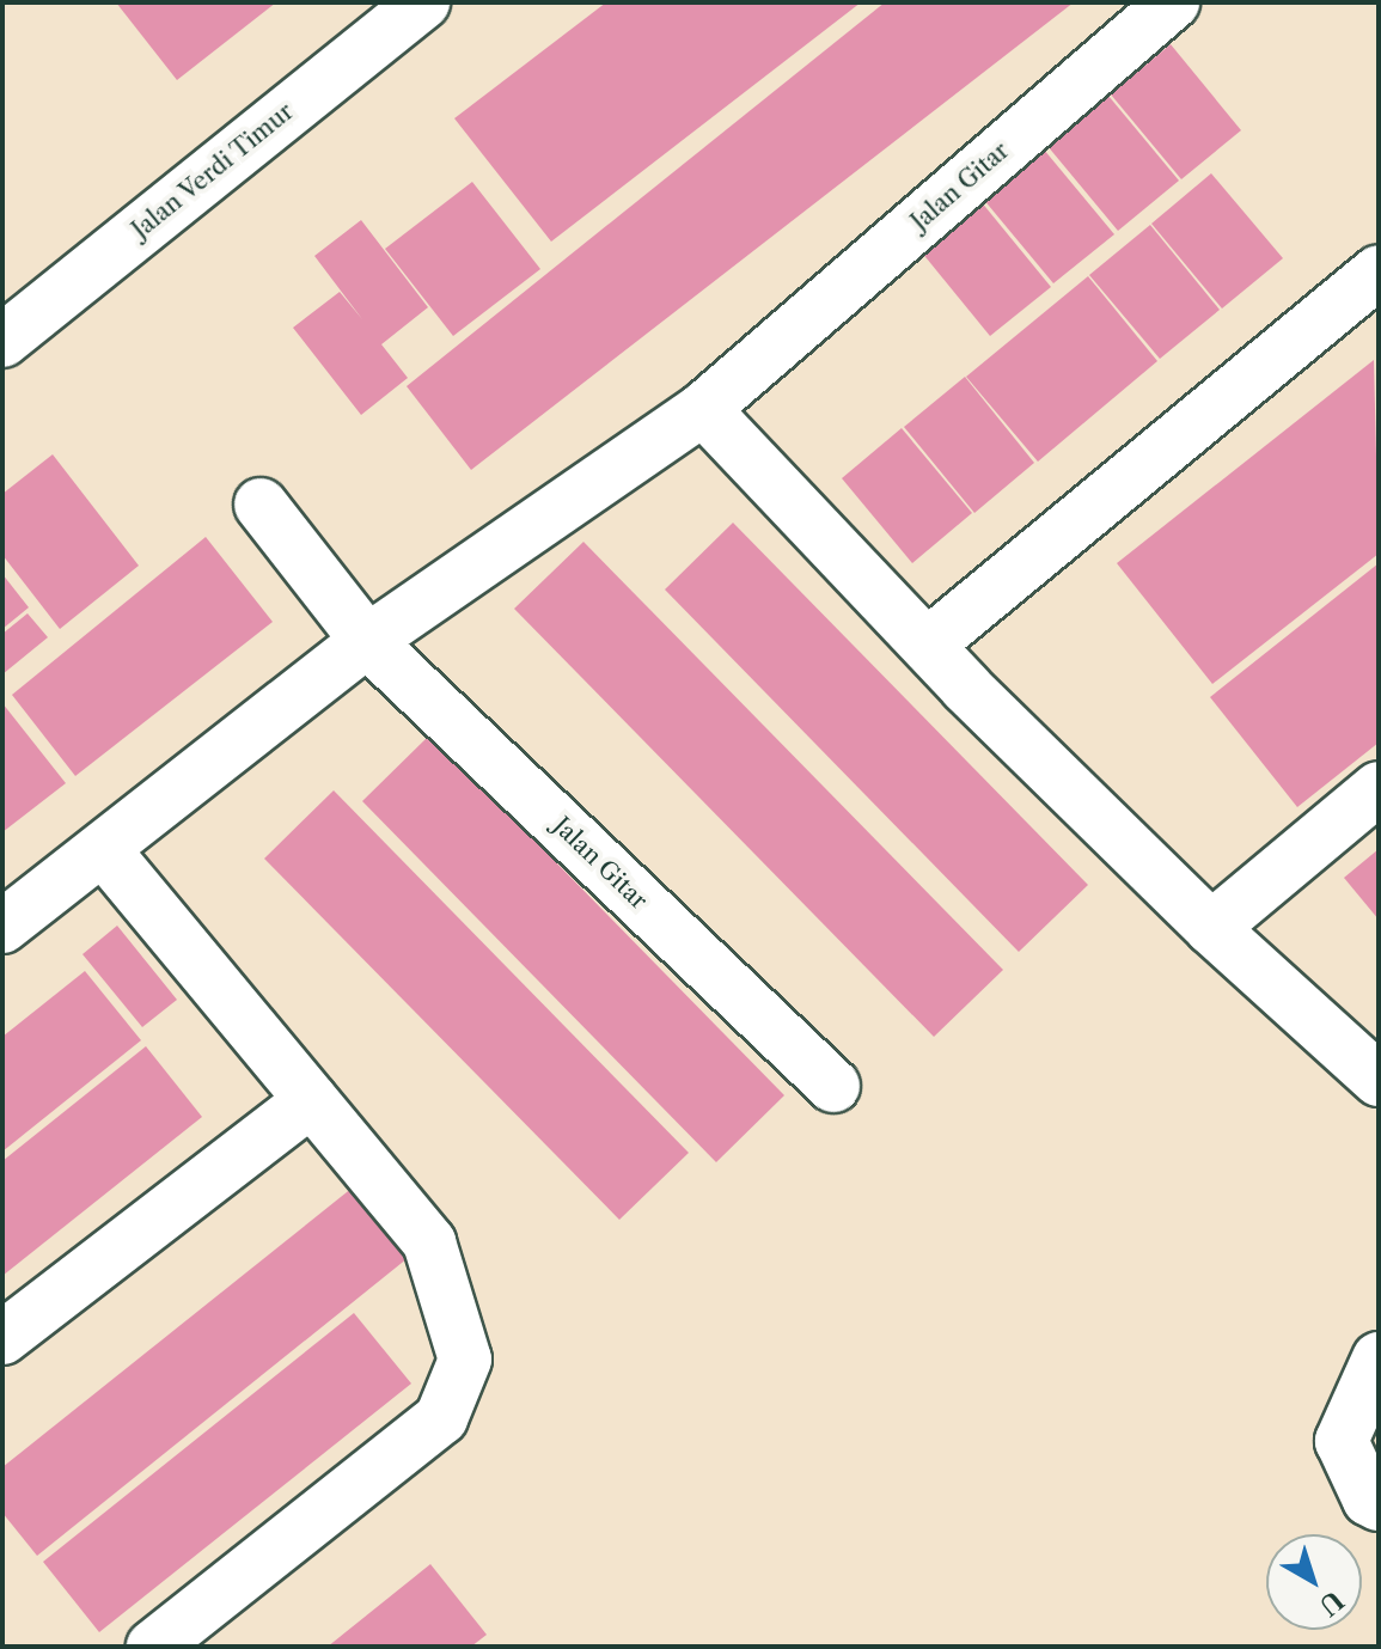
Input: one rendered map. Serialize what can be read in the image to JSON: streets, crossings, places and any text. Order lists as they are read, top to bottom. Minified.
{"streets":{"street":["Jalan Verdi Timur","Jalan Gitar"]},"north":"bottom right"}
